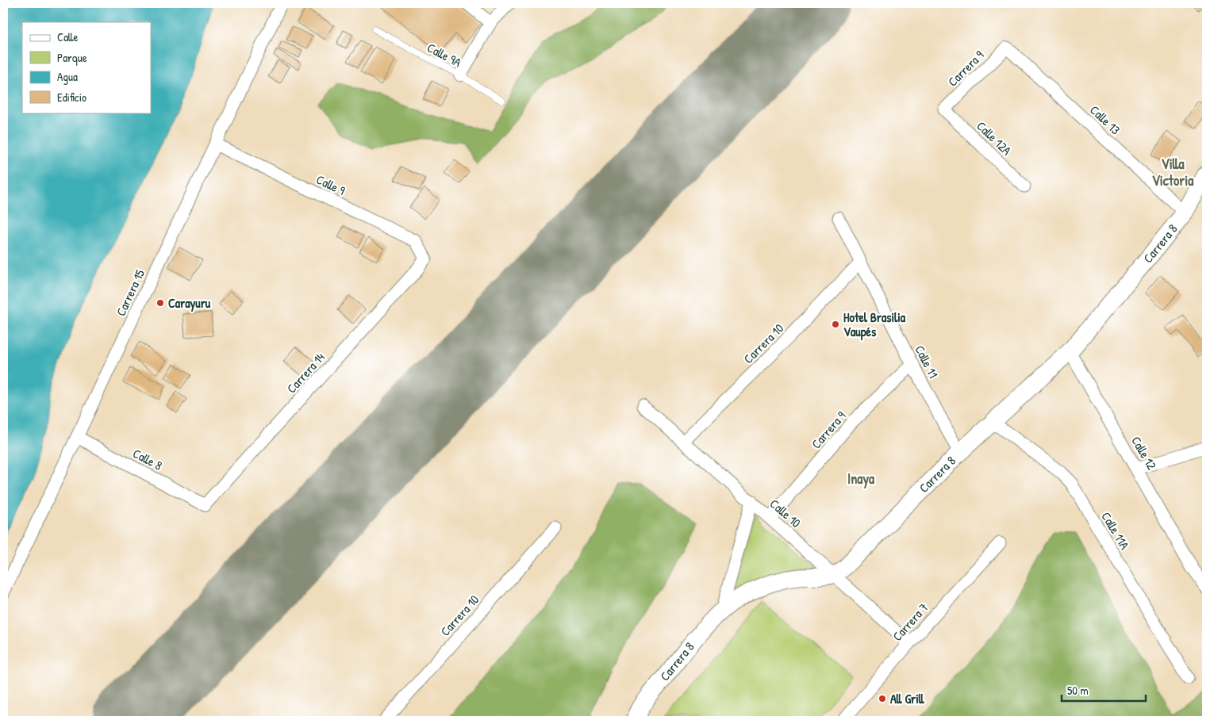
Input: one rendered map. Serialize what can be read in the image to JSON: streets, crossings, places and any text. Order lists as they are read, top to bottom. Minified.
{"streets":{"street":["Carrera 9","Calle 13","Calle 12A","Calle 9","Carrera 8","Carrera 15","Carrera 10","Calle 11","Carrera 14","Calle 12","Calle 8","Calle 10","Calle 11A","Carrera 7"],"lane":["Calle 9A"]},"crossings":[["Carrera 9","Calle 13"],["Carrera 9","Calle 12A"],["Carrera 9","Calle 11"],["Carrera 9","Calle 10"],["Calle 13","Carrera 8"],["Calle 9","Carrera 15"],["Calle 9","Carrera 14"],["Carrera 8","Calle 11"],["Carrera 8","Calle 12"],["Carrera 8","Calle 10"],["Carrera 8","Calle 11A"],["Carrera 15","Calle 8"],["Carrera 10","Calle 11"],["Carrera 10","Calle 10"],["Carrera 14","Calle 8"],["Calle 10","Carrera 7"]],"districts":["Villa Victoria","Inaya"],"places":["Carayuru","Hotel Brasilia Vaupés","All Grill"],"legend":["Calle","Parque","Agua","Edificio"],"scale_bar":"50 m"}
